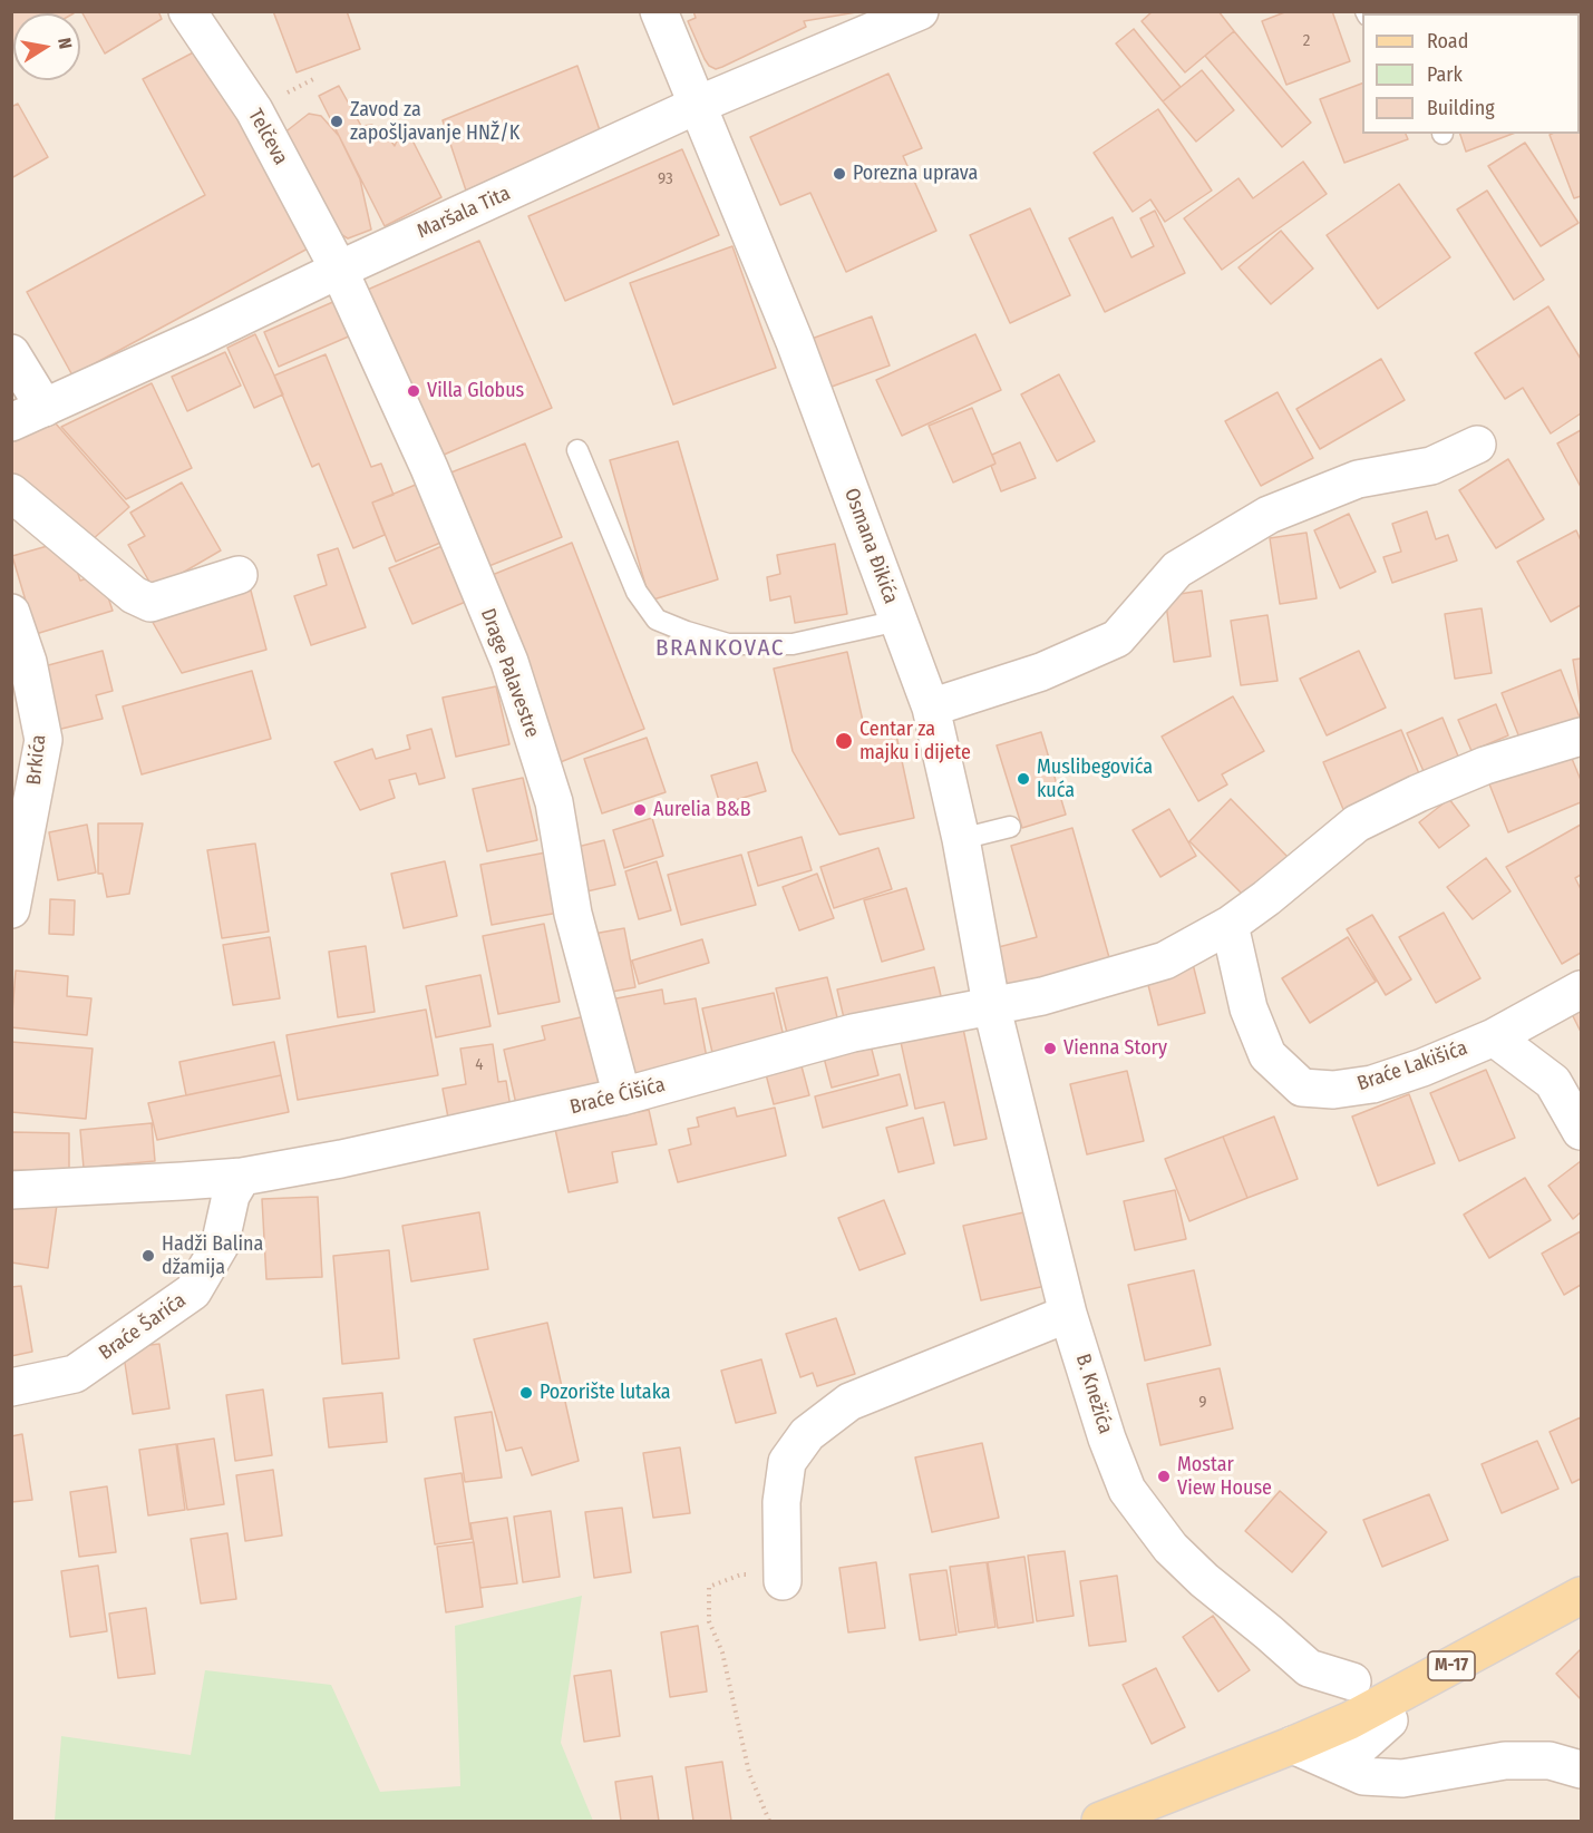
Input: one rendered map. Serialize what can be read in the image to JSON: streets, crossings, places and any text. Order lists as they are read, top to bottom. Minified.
{"streets":{"main road":["M-17"],"street":["Telčeva","Maršala Tita","Osmana Đikića","Drage Palavestre","Brkića","Braće Lakišića","Braće Ćišića","Braće Šarića","B. Knežića"]},"crossings":[["Telčeva","Maršala Tita"],["Telčeva","Drage Palavestre"],["Maršala Tita","Osmana Đikića"],["Maršala Tita","Drage Palavestre"],["Osmana Đikića","Braće Ćišića"],["Osmana Đikića","B. Knežića"],["Drage Palavestre","Braće Ćišića"],["Braće Ćišića","Braće Šarića"],["Braće Ćišića","B. Knežića"]],"districts":["BRANKOVAC"],"places":["Zavod za zapošljavanje HNŽ/K","Porezna uprava","Villa Globus","Centar za majku i dijete","Muslibegovića kuća","Aurelia B&B","Vienna Story","Hadži Balina džamija","Pozorište lutaka","Mostar View House"],"house_numbers":["2","93","4","9"],"legend":["Road","Park","Building"],"north":"right"}
